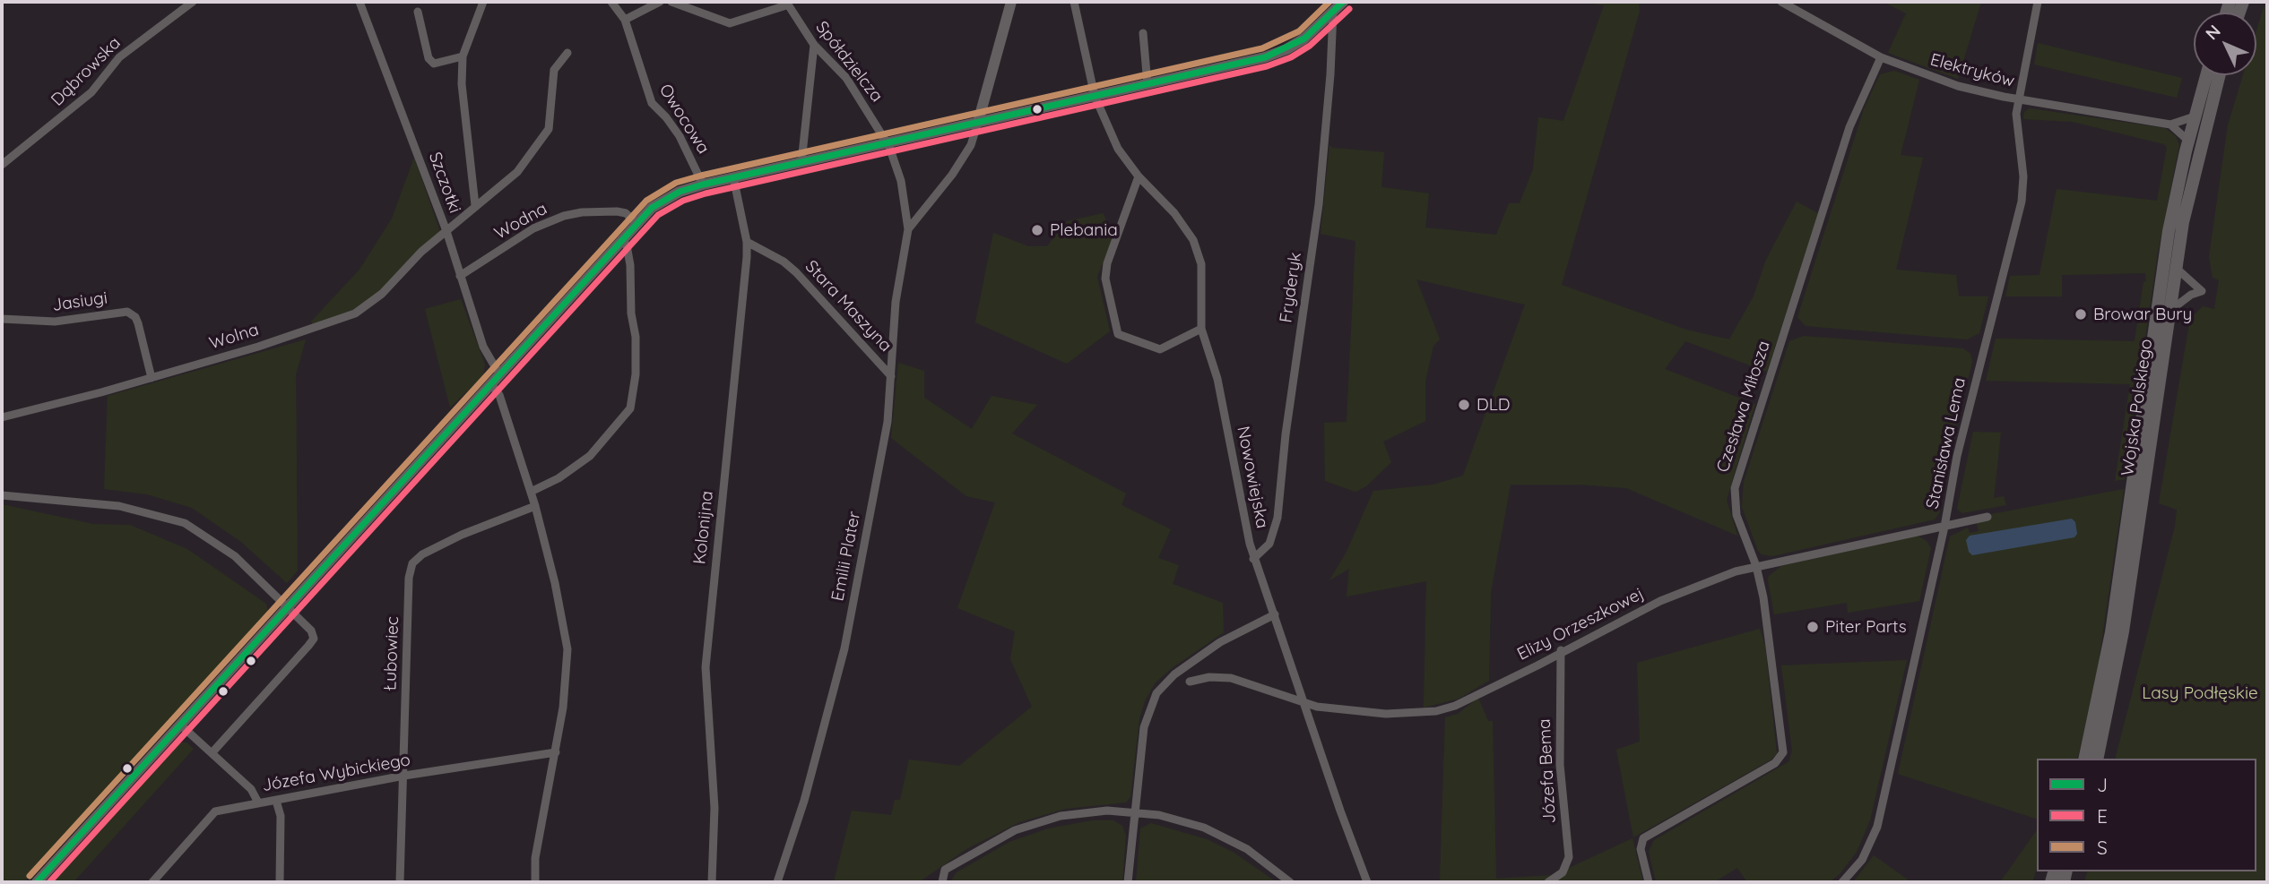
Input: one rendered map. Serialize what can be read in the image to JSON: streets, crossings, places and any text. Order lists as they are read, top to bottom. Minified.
{"streets":{"main road":["Wojska Polskiego"],"street":["Spółdzielcza","Elektryków","Dąbrowska","Owocowa","Szczotki","Wodna","Fryderyk","Jasiugi","Stara Maszyna","Wolna","Czesława Miłosza","Stanisława Lema","Nowowiejska","Kolonijna","Emilii Plater","Elizy Orzeszkowej","Łubowiec","Józefa Bema","Józefa Wybickiego"]},"crossings":[["Spółdzielcza","Emilii Plater"],["Elektryków","Czesława Miłosza"],["Elektryków","Wojska Polskiego"],["Elektryków","Stanisława Lema"],["Szczotki","Wodna"],["Szczotki","Wolna"],["Fryderyk","Nowowiejska"],["Jasiugi","Wolna"],["Stara Maszyna","Kolonijna"],["Stara Maszyna","Emilii Plater"],["Czesława Miłosza","Elizy Orzeszkowej"],["Stanisława Lema","Elizy Orzeszkowej"],["Nowowiejska","Elizy Orzeszkowej"],["Elizy Orzeszkowej","Józefa Bema"],["Łubowiec","Józefa Wybickiego"]],"parks":["Lasy Podłęskie"],"places":["Plebania","Browar Bury","DLD","Piter Parts"],"lines":["transit line J","transit line S","transit line E"],"legend":["J","E","S"],"north":"top left"}
